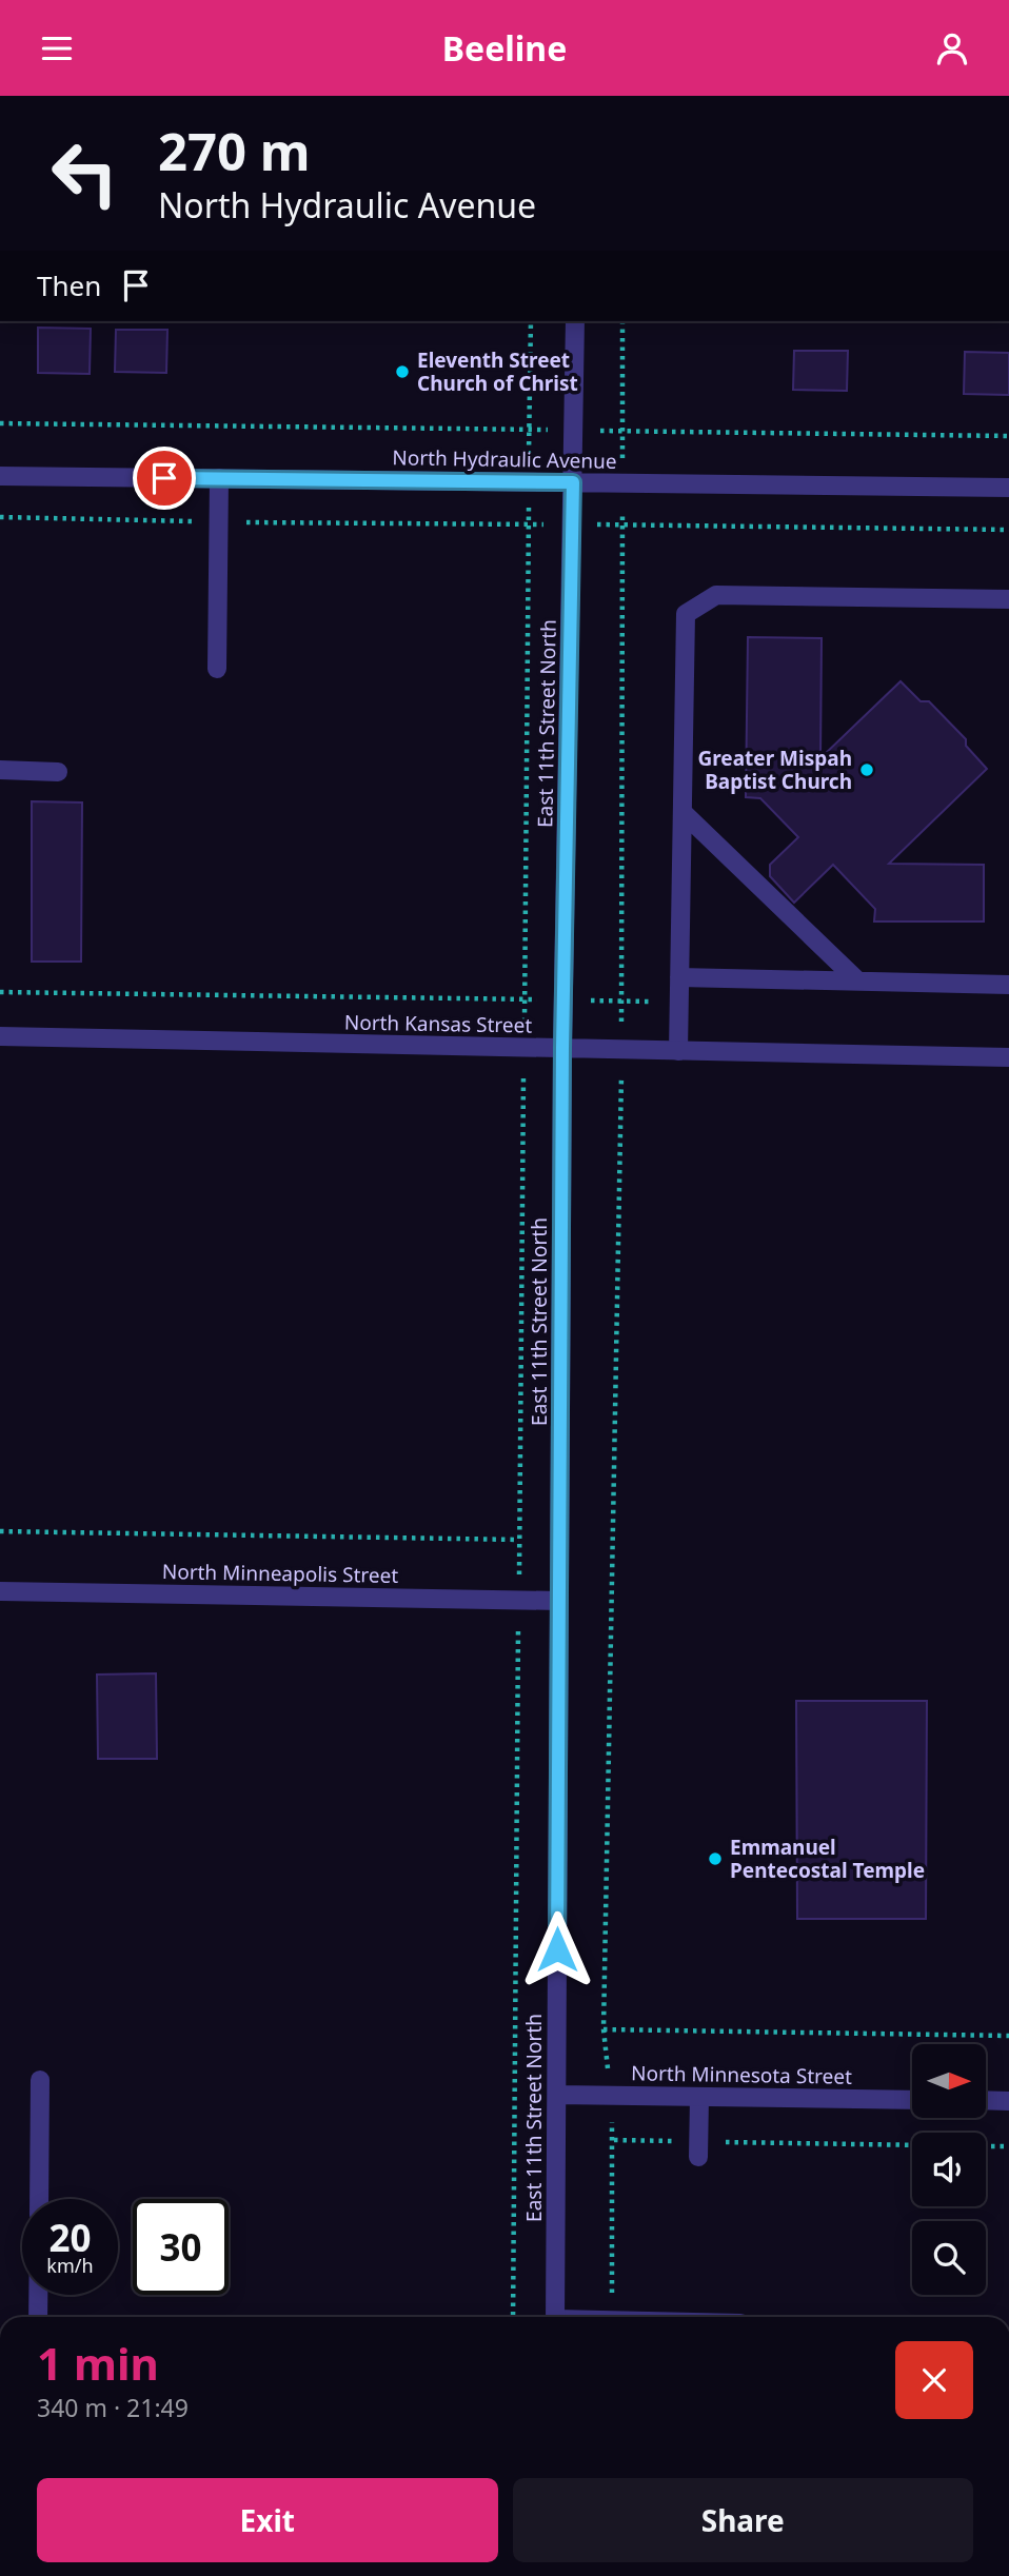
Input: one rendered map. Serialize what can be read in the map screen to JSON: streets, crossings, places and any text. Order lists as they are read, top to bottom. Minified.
{"streets":{"street":["North Hydraulic Avenue","East 11th Street North","North Kansas Street","North Minneapolis Street","North Minnesota Street"]},"crossings":[["North Hydraulic Avenue","East 11th Street North"],["East 11th Street North","North Kansas Street"],["East 11th Street North","North Minneapolis Street"],["East 11th Street North","North Minnesota Street"]],"places":["Eleventh Street Church of Christ","Greater Mispah Baptist Church","Emmanuel Pentecostal Temple"],"north":"right","page":{"header":"Beeline","turn":["270 m","North Hydraulic Avenue"],"then":"Then","speed":"20 km/h","limit":"30","heading":["1 min","340 m · 21:49"],"buttons":["Exit","Share"]}}
